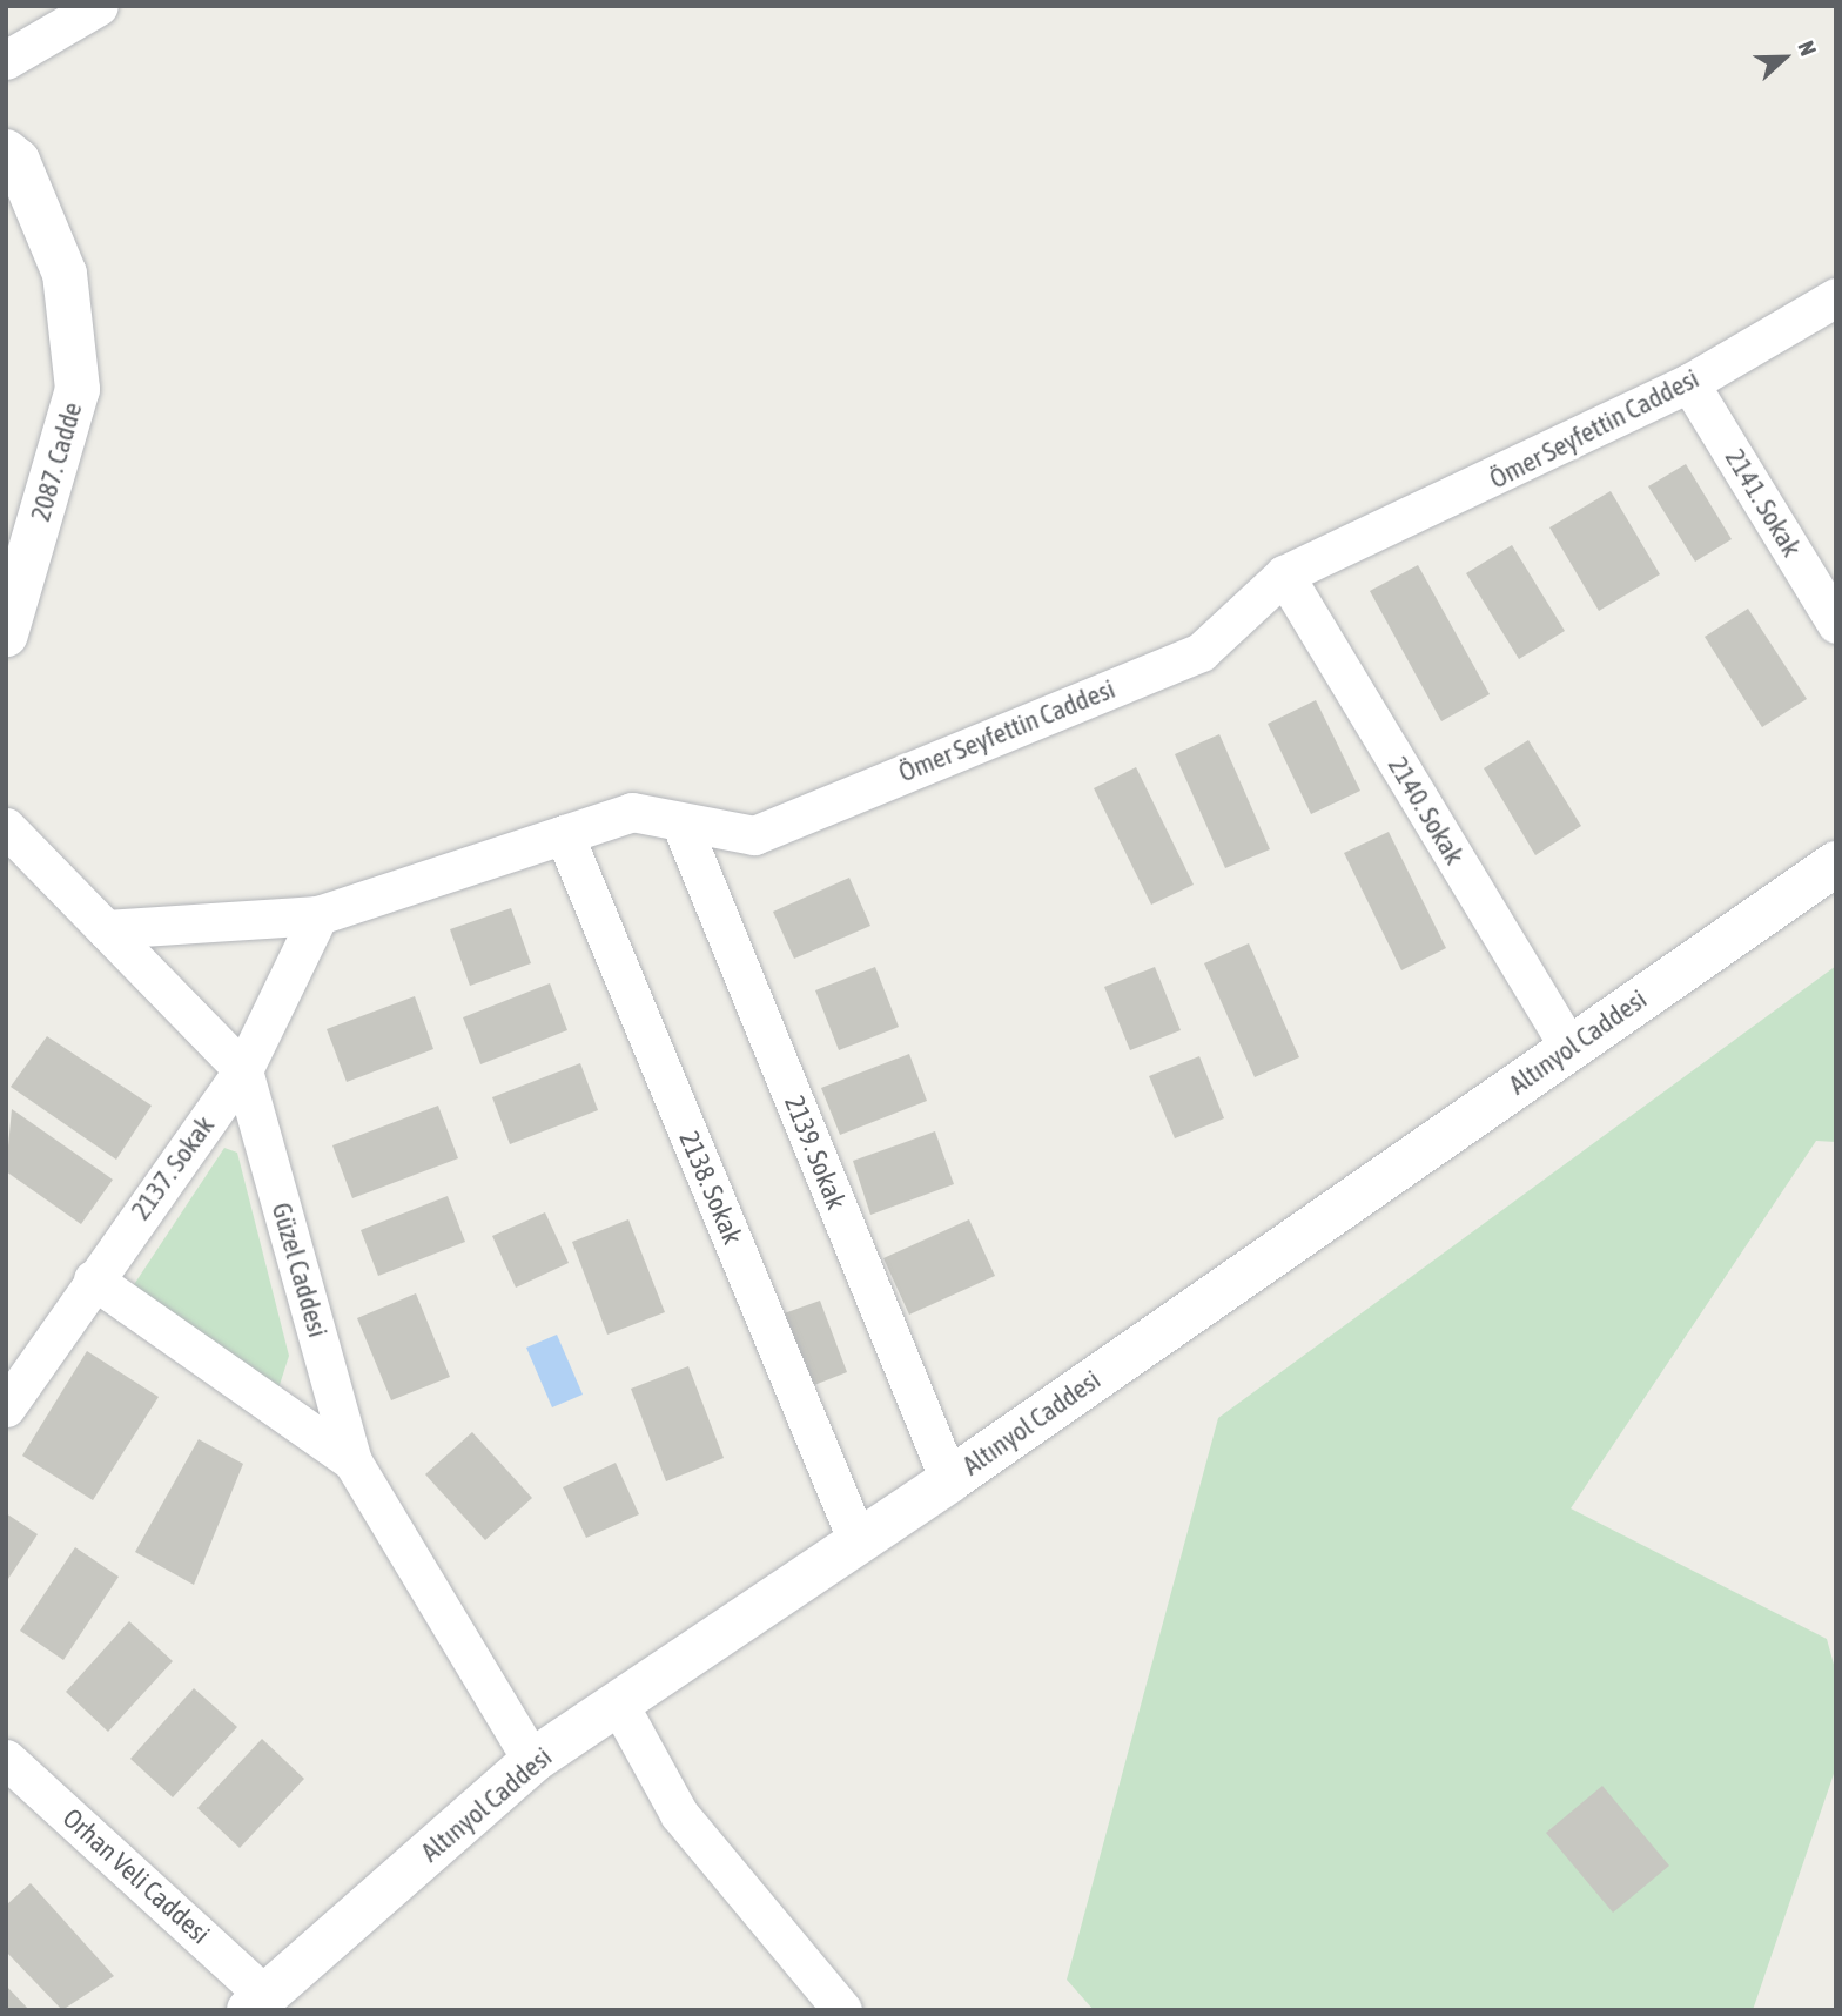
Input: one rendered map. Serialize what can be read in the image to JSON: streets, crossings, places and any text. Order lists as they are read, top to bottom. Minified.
{"streets":{"main road":["2087. Cadde","Altınyol Caddesi"],"street":["Ömer Seyfettin Caddesi","2141. Sokak","2140. Sokak","2139. Sokak","2137. Sokak","2138. Sokak","Güzel Caddesi","Orhan Veli Caddesi"]},"crossings":[["Ömer Seyfettin Caddesi","2141. Sokak"],["Ömer Seyfettin Caddesi","2140. Sokak"],["Ömer Seyfettin Caddesi","2139. Sokak"],["Ömer Seyfettin Caddesi","2137. Sokak"],["Ömer Seyfettin Caddesi","2138. Sokak"],["Ömer Seyfettin Caddesi","Güzel Caddesi"],["2140. Sokak","Altınyol Caddesi"],["Altınyol Caddesi","2139. Sokak"],["Altınyol Caddesi","2138. Sokak"],["Altınyol Caddesi","Güzel Caddesi"],["Altınyol Caddesi","Orhan Veli Caddesi"],["2137. Sokak","Güzel Caddesi"]],"north":"right"}
